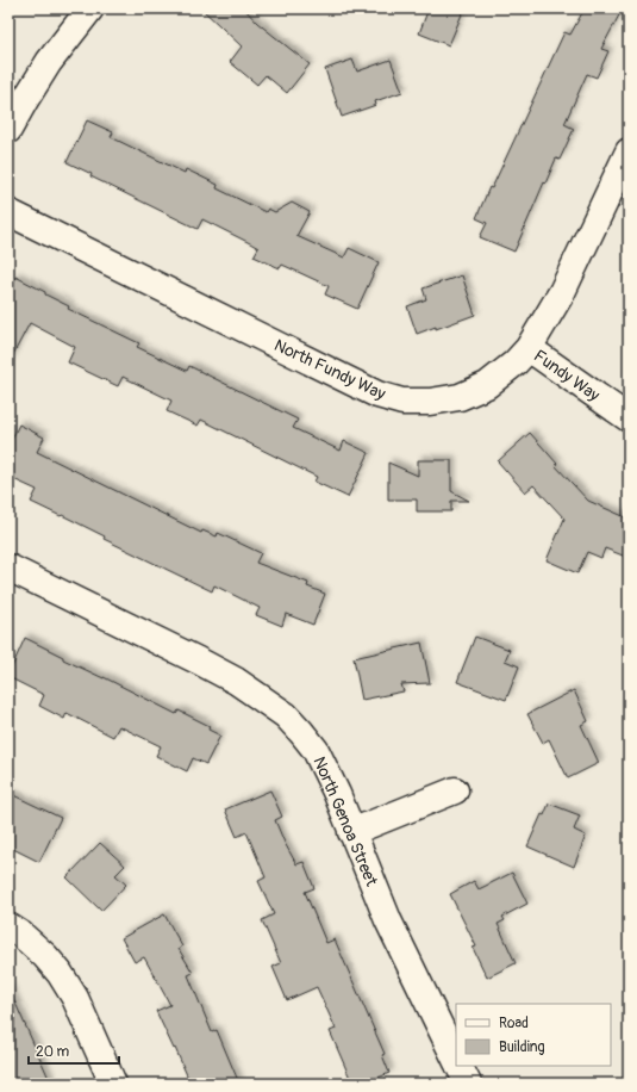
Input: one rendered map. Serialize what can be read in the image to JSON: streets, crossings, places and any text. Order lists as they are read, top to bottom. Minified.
{"streets":{"street":["North Fundy Way","Fundy Way","North Genoa Street"]},"crossings":[["North Fundy Way","Fundy Way"]],"legend":["Road","Building"],"scale_bar":"20 m"}
